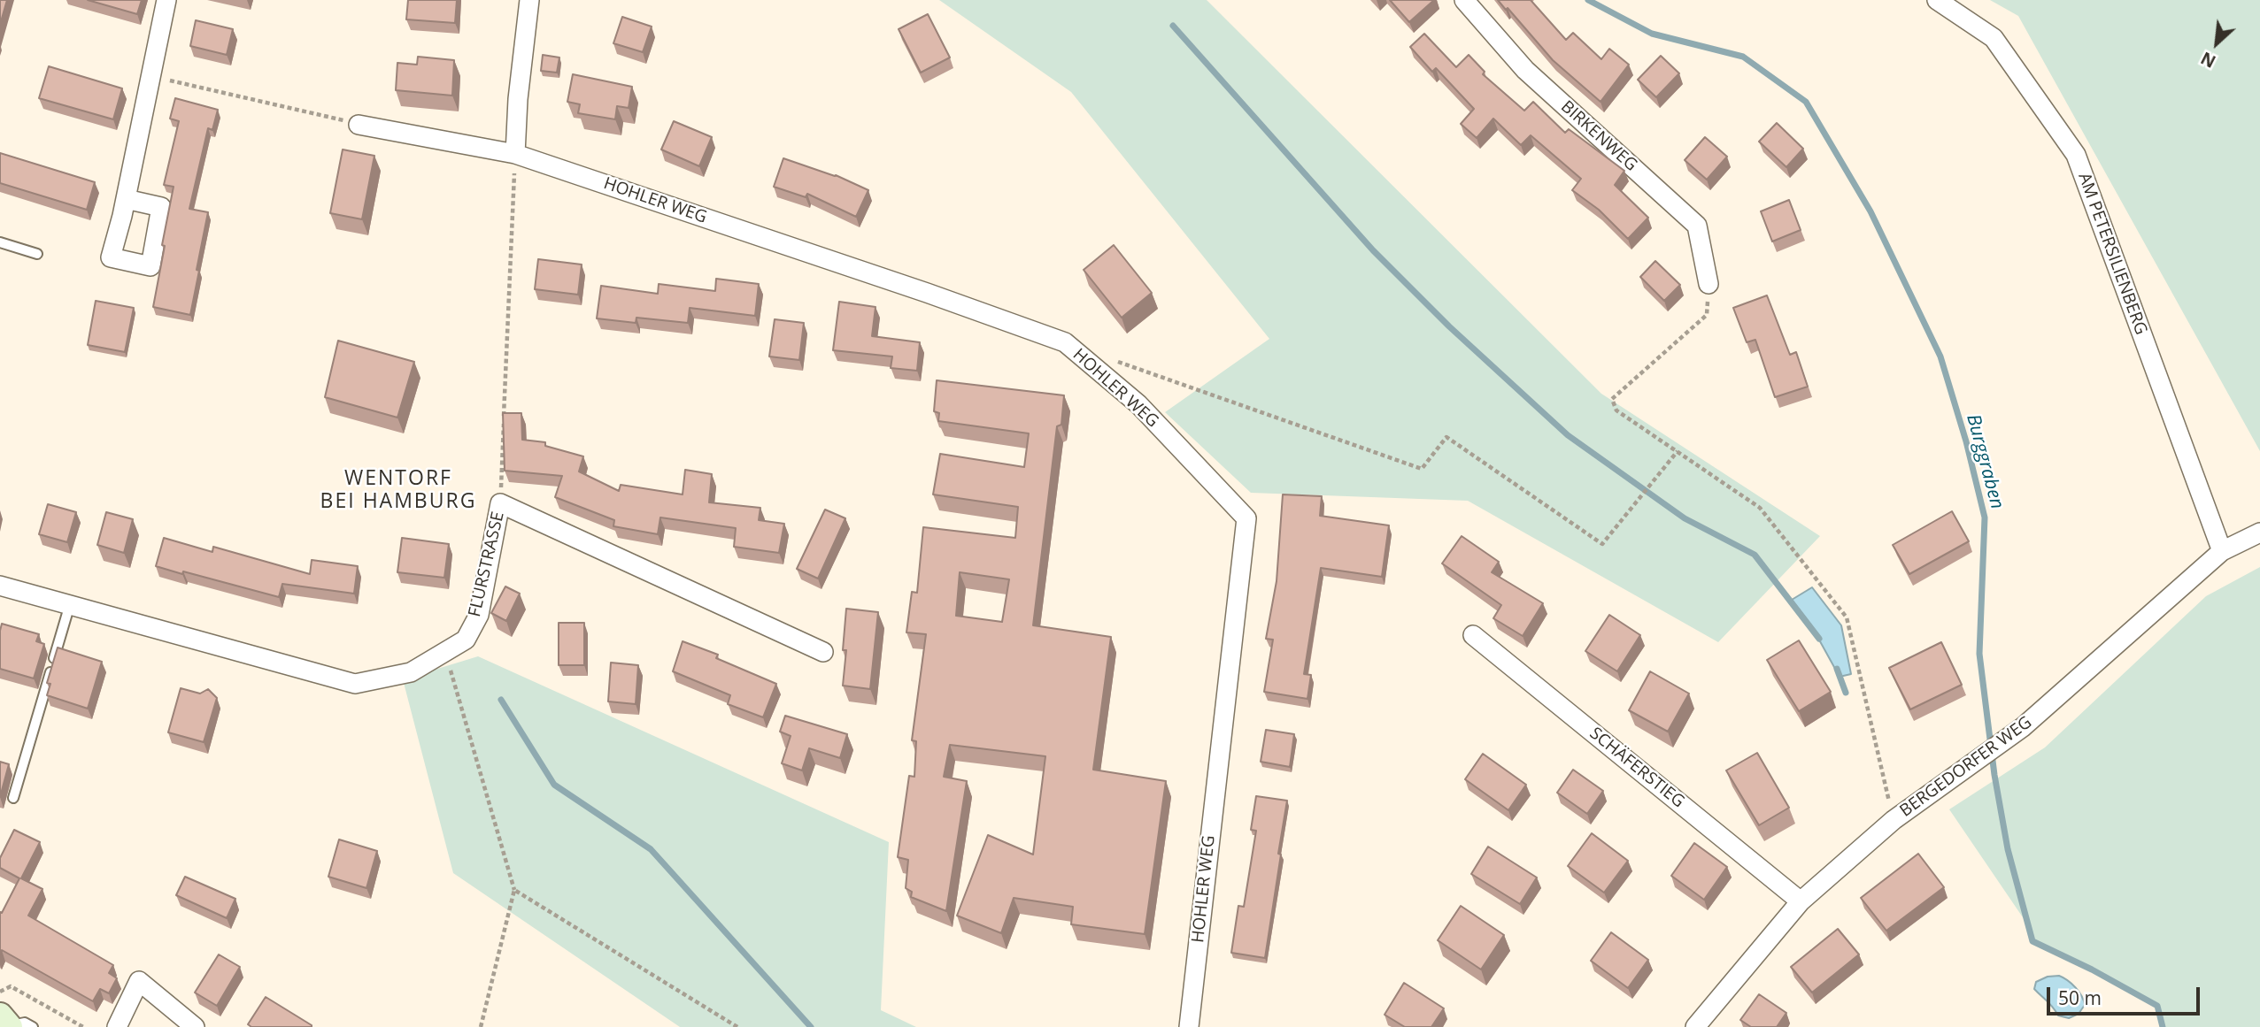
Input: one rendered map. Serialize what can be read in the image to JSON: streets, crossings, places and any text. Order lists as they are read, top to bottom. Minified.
{"streets":{"street":["BIRKENWEG","HOHLER WEG","AM PETERSILIENBERG","FLURSTRASSE","BERGEDORFER WEG","SCHÄFERSTIEG"]},"crossings":[["AM PETERSILIENBERG","BERGEDORFER WEG"],["BERGEDORFER WEG","SCHÄFERSTIEG"]],"districts":["WENTORF BEI HAMBURG"],"water":["Burggraben"],"scale_bar":"50 m","north":"bottom left"}
